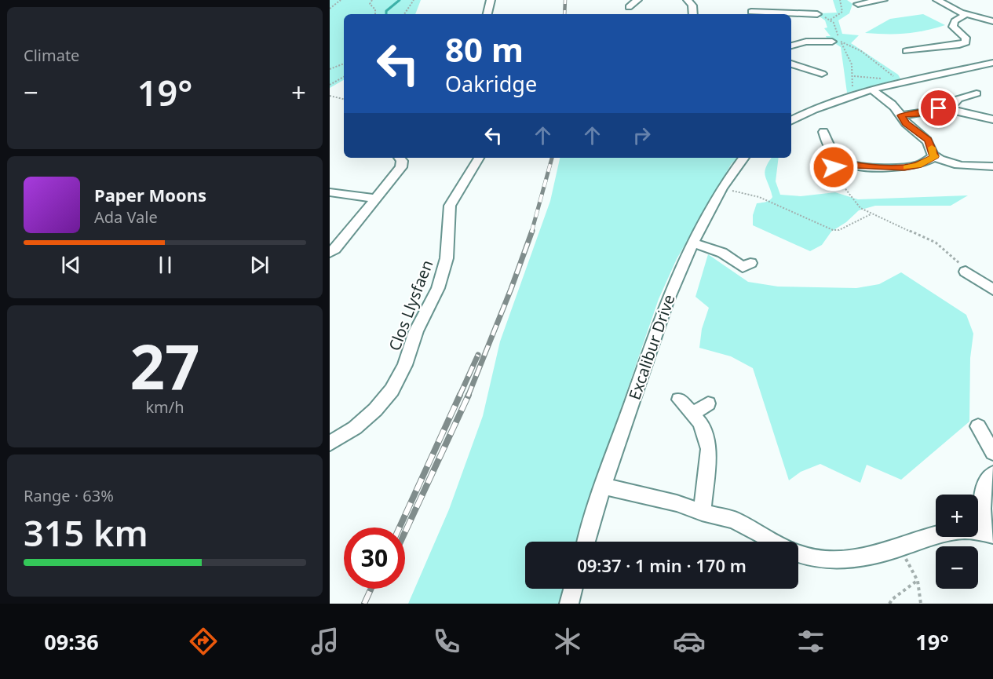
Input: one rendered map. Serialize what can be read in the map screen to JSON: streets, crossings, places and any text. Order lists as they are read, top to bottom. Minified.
{"streets":{"street":["Clos Llysfaen","Excalibur Drive"]},"page":{"tile":["Climate",["27","km/h"],["Range · 63%","315 km"]],"turn":["80 m","Oakridge"],"heat":["−","19°","+"],"song":["Paper Moons","Ada Vale"],"map_buttons":["+","−"],"limit":"30","trip":"09:37 · 1 min · 170 m","tabs":["09:36","19°"]}}
